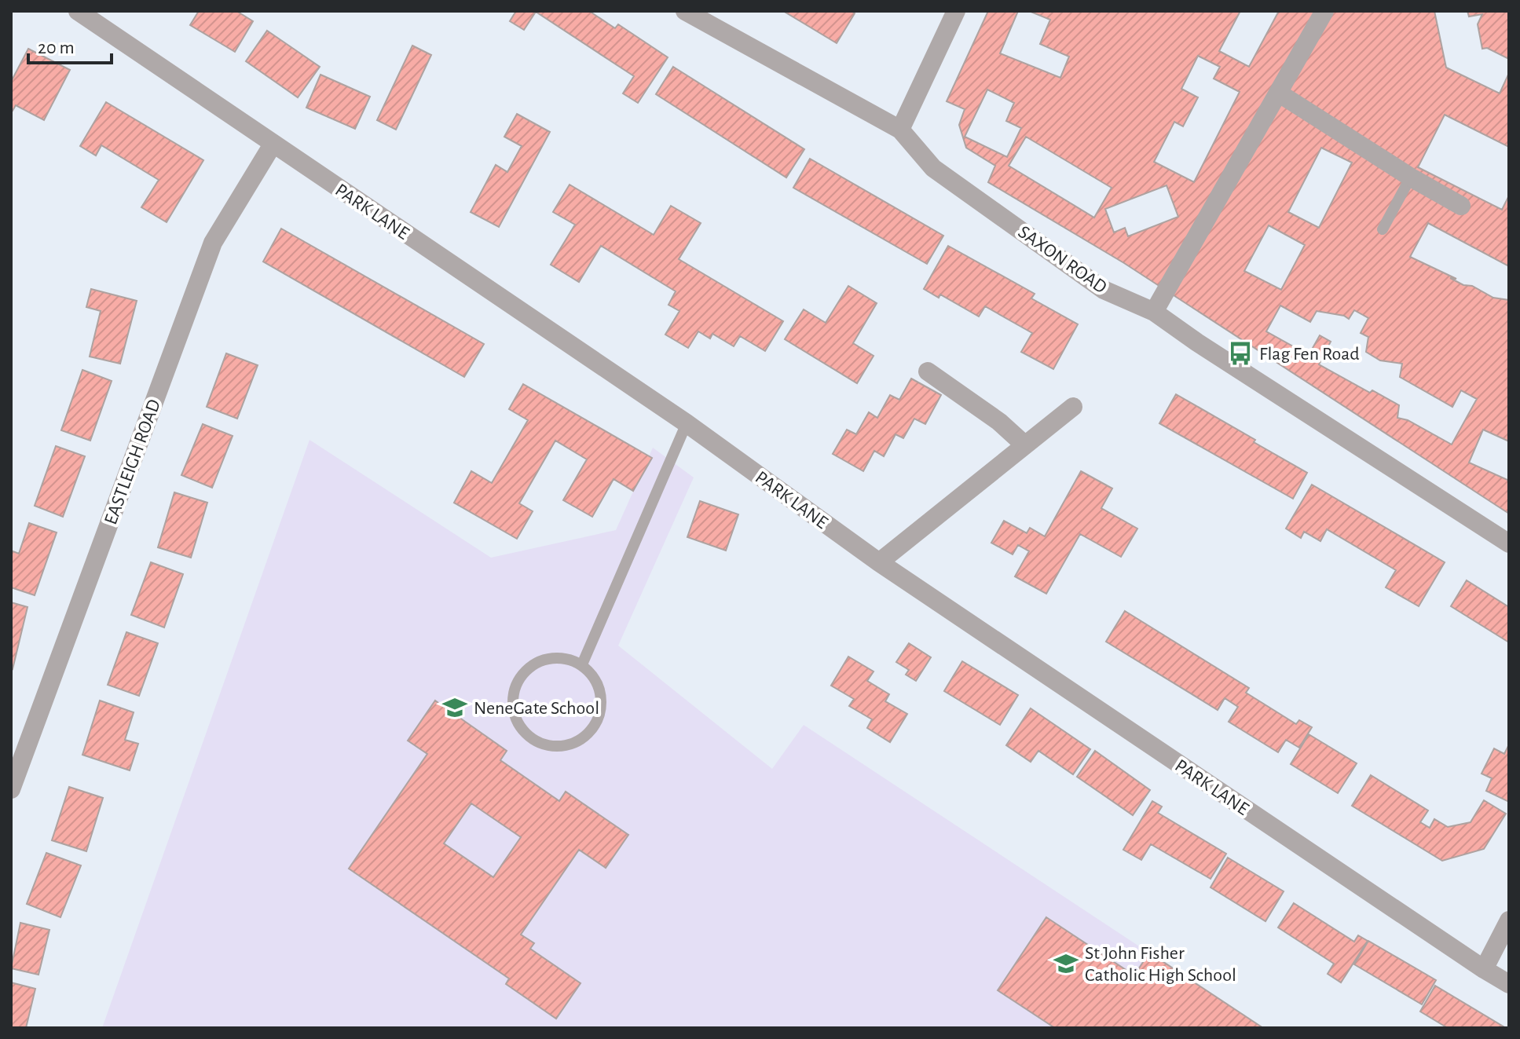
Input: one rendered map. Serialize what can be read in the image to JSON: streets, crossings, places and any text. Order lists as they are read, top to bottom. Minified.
{"streets":{"street":["PARK LANE","SAXON ROAD","EASTLEIGH ROAD"]},"crossings":[["PARK LANE","EASTLEIGH ROAD"]],"places":{"bus stop":["Flag Fen Road"],"school or university":["NeneGate School","St John Fisher Catholic High School"]},"scale_bar":"20 m"}
